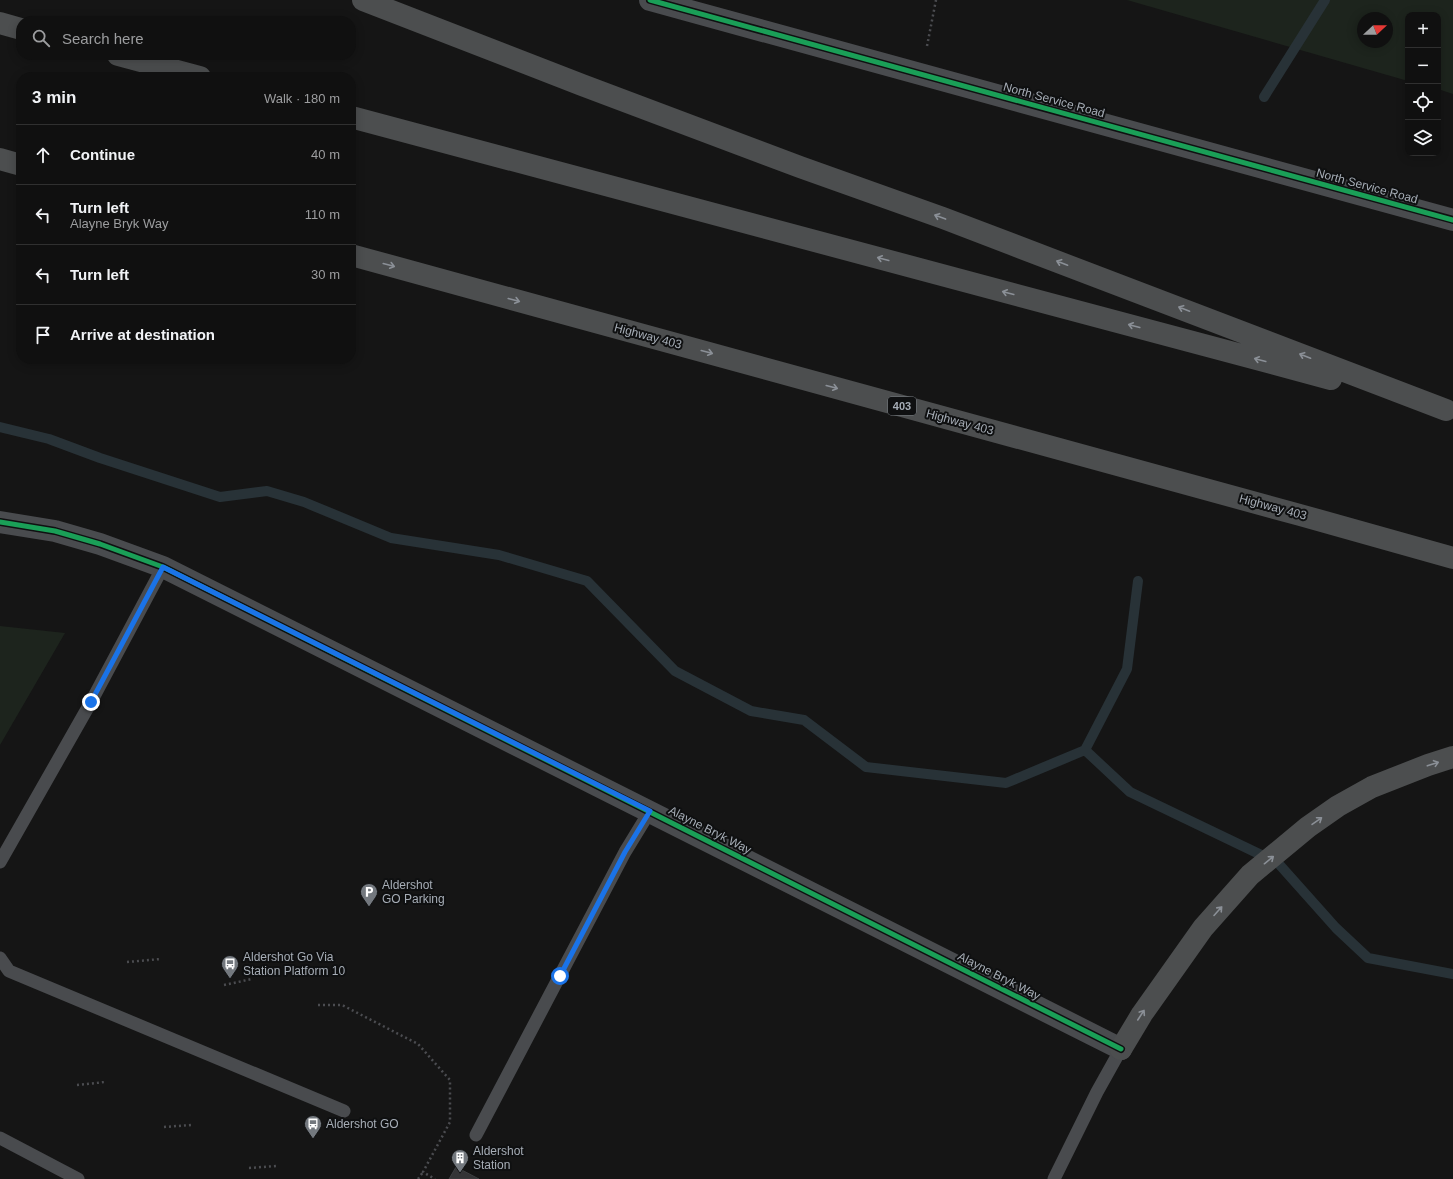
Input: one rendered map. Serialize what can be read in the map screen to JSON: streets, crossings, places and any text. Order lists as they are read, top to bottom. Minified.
{"streets":{"highway":["Highway 403","403"],"street":["North Service Road","Alayne Bryk Way"]},"places":{"parking":["Aldershot GO Parking"],"bus stop":["Aldershot Go Via Station Platform 10","Aldershot GO"],"building":["Aldershot Station"]},"north":"right","page":{"map_buttons":["+","−"],"search":"Search here","heading":["3 min","Walk · 180 m"],"list":[["Continue","40 m"],["Turn left","Alayne Bryk Way","110 m"],["Turn left","30 m"],"Arrive at destination"]}}
